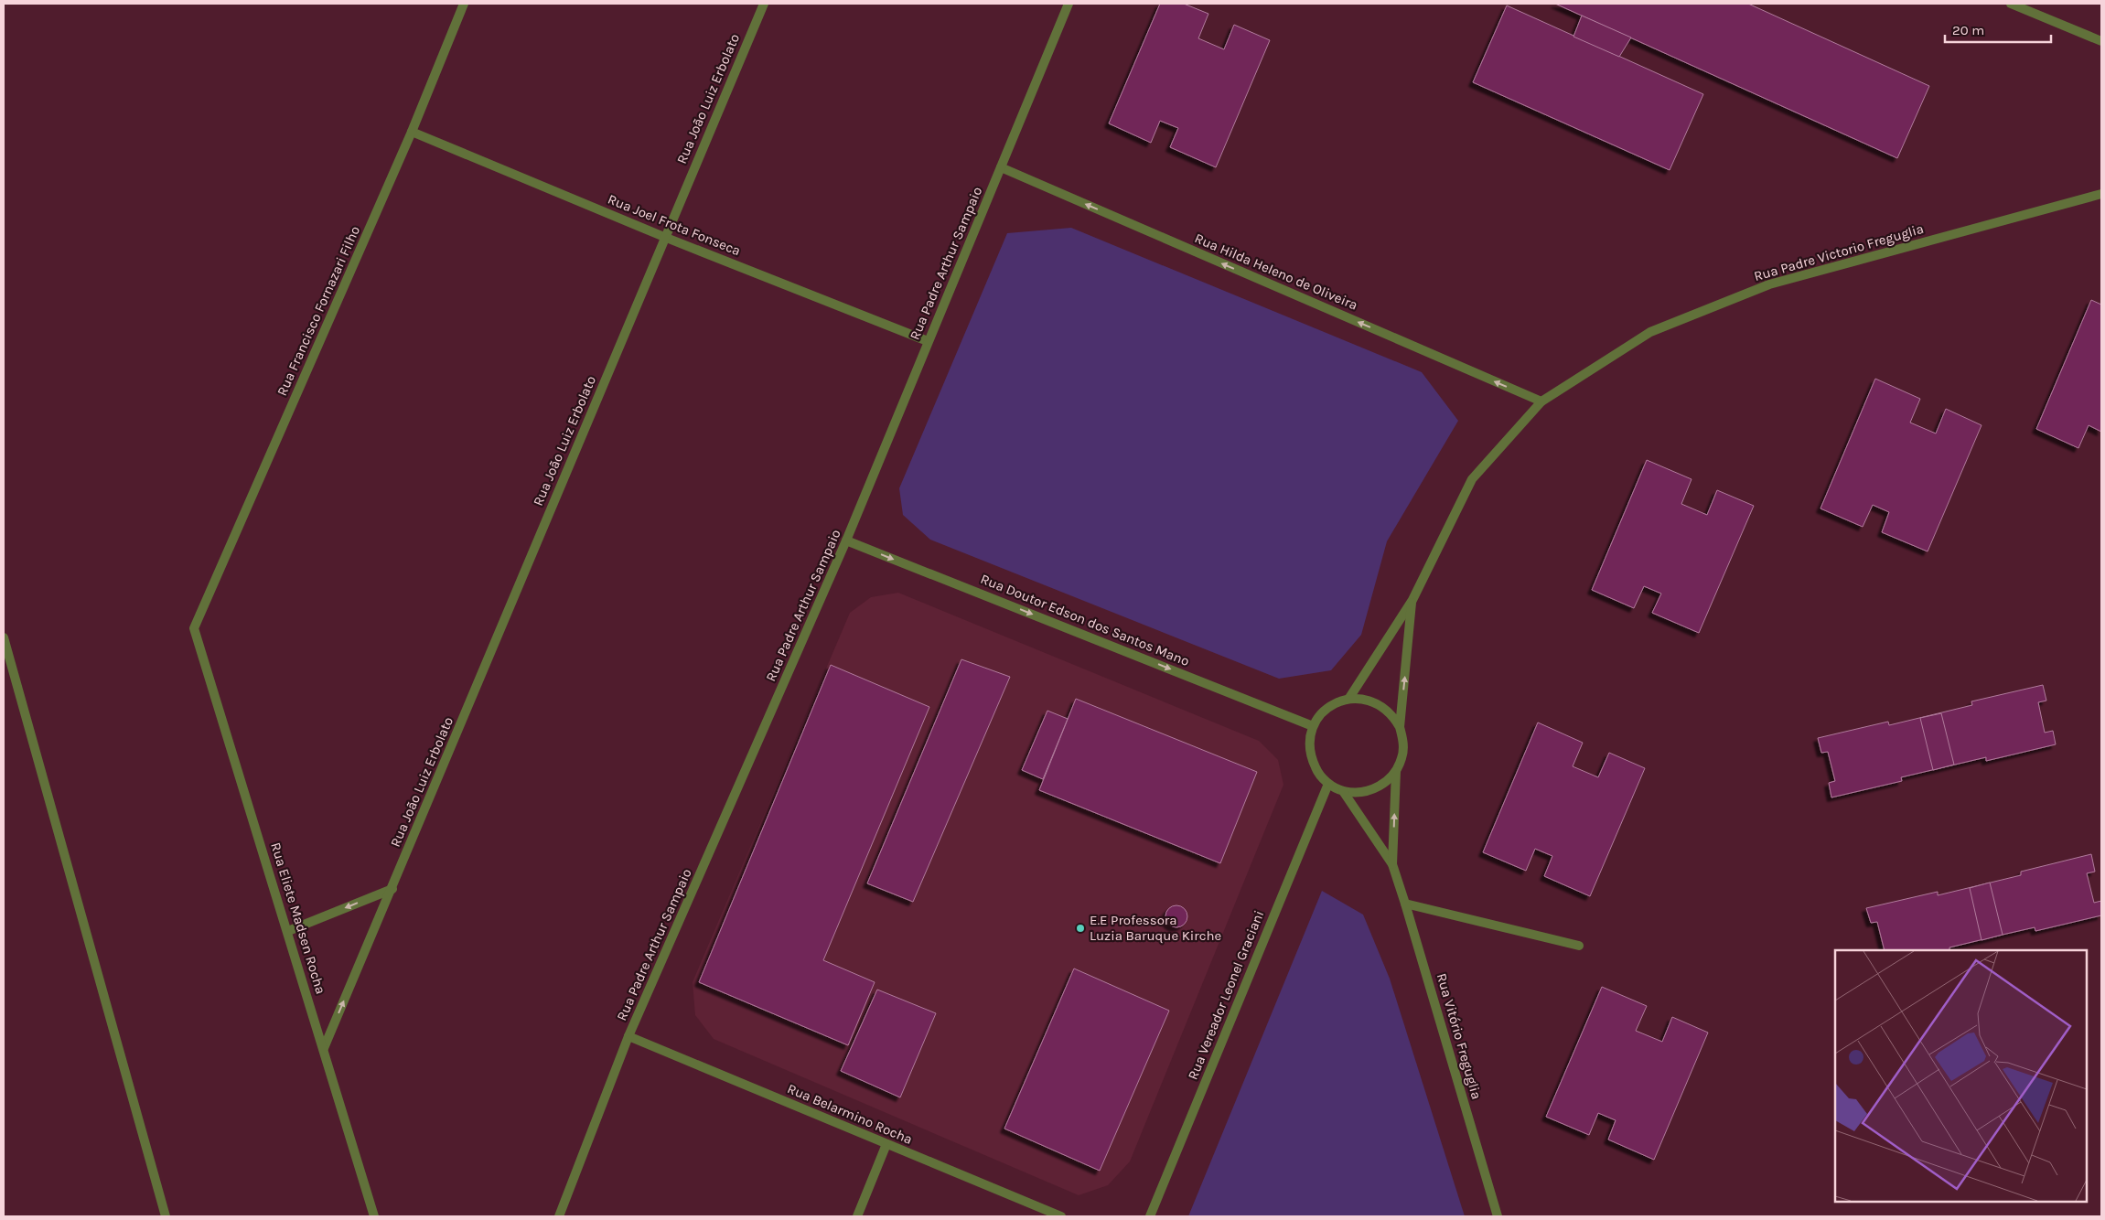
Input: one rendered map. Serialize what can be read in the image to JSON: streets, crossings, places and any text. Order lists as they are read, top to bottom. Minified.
{"streets":{"street":["Rua João Luiz Erbolato","Rua Joel Frota Fonseca","Rua Padre Victorio Freguglia","Rua Padre Arthur Sampaio","Rua Hilda Heleno de Oliveira","Rua Francisco Fornazari Filho","Rua Doutor Edson dos Santos Mano","Rua Eliete Madsen Rocha","Rua Vereador Leonel Graciani","Rua Vitório Freguglia","Rua Belarmino Rocha"]},"crossings":[["Rua João Luiz Erbolato","Rua Joel Frota Fonseca"],["Rua João Luiz Erbolato","Rua Eliete Madsen Rocha"],["Rua Joel Frota Fonseca","Rua Padre Arthur Sampaio"],["Rua Joel Frota Fonseca","Rua Francisco Fornazari Filho"],["Rua Padre Victorio Freguglia","Rua Hilda Heleno de Oliveira"],["Rua Padre Victorio Freguglia","Rua Doutor Edson dos Santos Mano"],["Rua Padre Victorio Freguglia","Rua Vereador Leonel Graciani"],["Rua Padre Victorio Freguglia","Rua Vitório Freguglia"],["Rua Padre Arthur Sampaio","Rua Hilda Heleno de Oliveira"],["Rua Padre Arthur Sampaio","Rua Doutor Edson dos Santos Mano"],["Rua Padre Arthur Sampaio","Rua Belarmino Rocha"],["Rua Francisco Fornazari Filho","Rua Eliete Madsen Rocha"],["Rua Doutor Edson dos Santos Mano","Rua Vereador Leonel Graciani"],["Rua Doutor Edson dos Santos Mano","Rua Vitório Freguglia"],["Rua Vereador Leonel Graciani","Rua Vitório Freguglia"]],"one_way":["Rua Hilda Heleno de Oliveira","Rua Doutor Edson dos Santos Mano"],"places":["E.E Professora Luzia Baruque Kirche"],"scale_bar":"20 m"}
